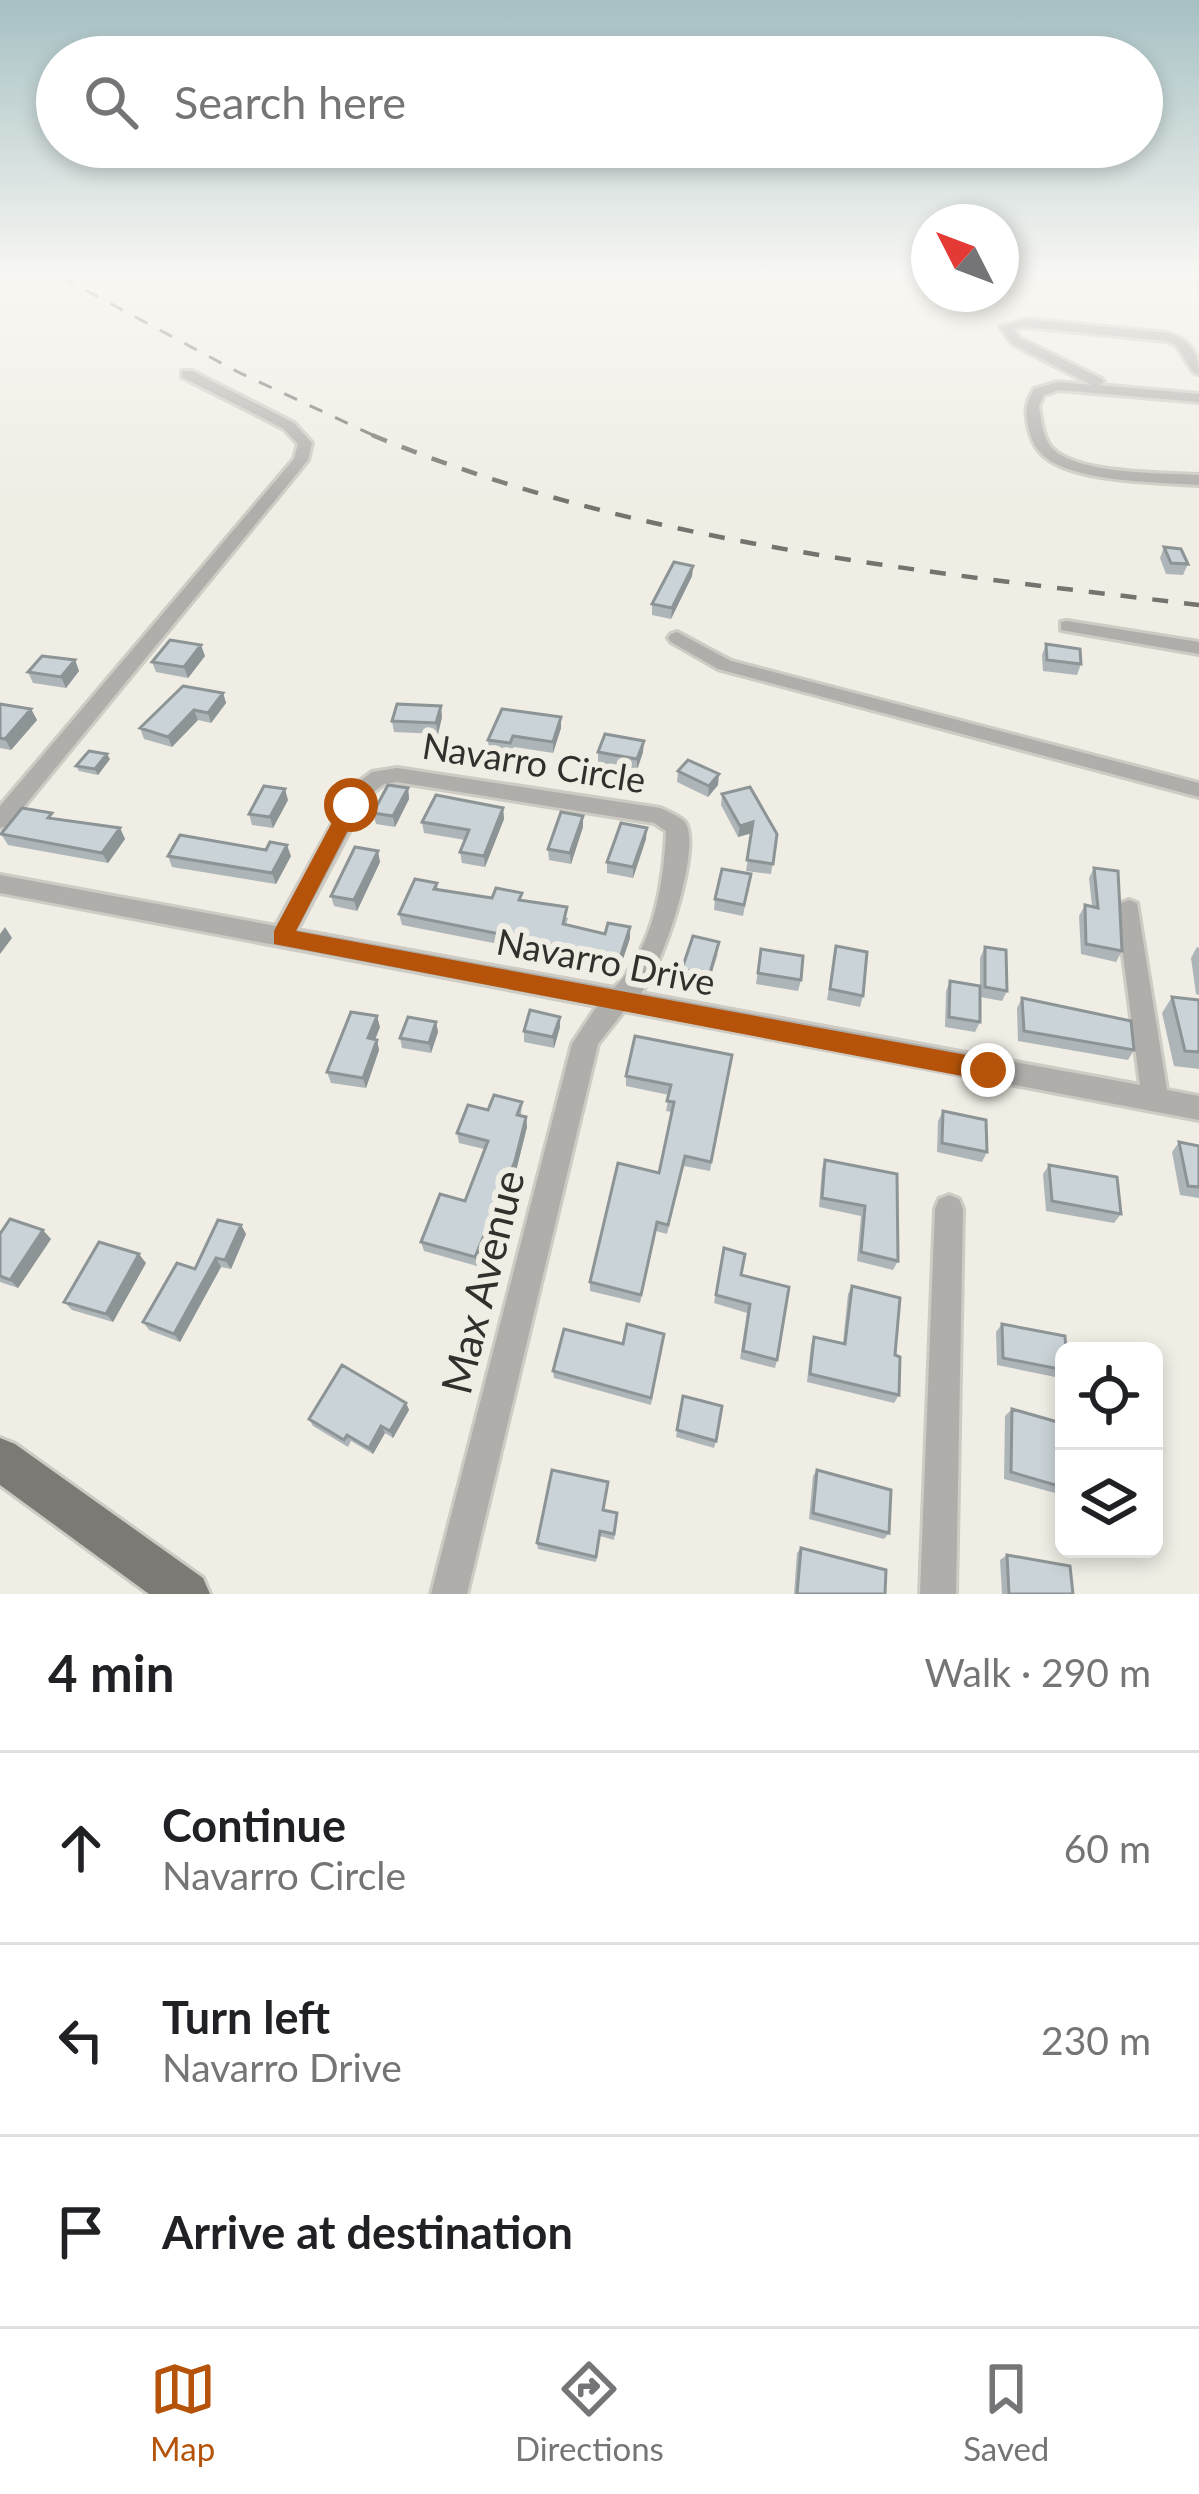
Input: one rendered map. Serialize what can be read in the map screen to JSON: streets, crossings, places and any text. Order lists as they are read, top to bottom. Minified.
{"streets":{"street":["Navarro Circle","Navarro Drive","Max Avenue"]},"crossings":[["Navarro Circle","Navarro Drive"],["Navarro Circle","Max Avenue"],["Navarro Drive","Max Avenue"]],"north":"top left","page":{"search":"Search here","heading":["4 min","Walk · 290 m"],"list":[["Continue","Navarro Circle","60 m"],["Turn left","Navarro Drive","230 m"],"Arrive at destination"],"nav":["Map","Directions","Saved"]}}
